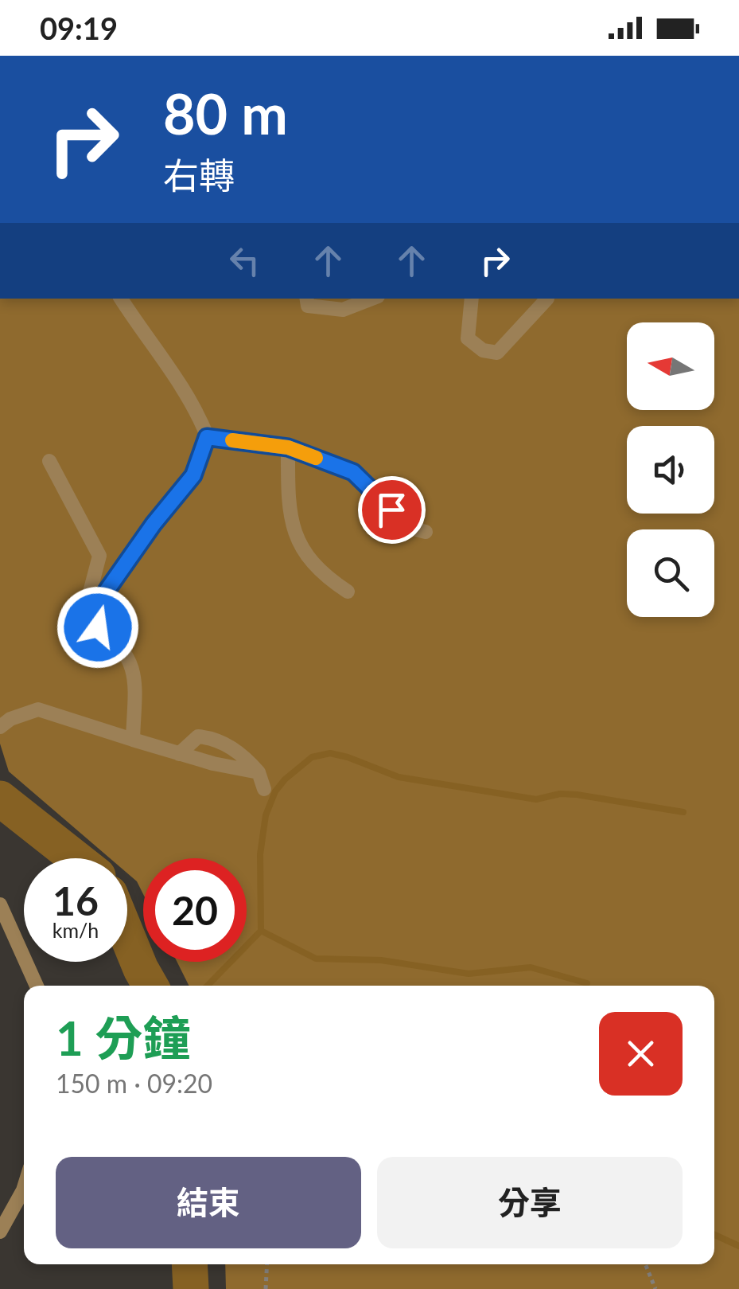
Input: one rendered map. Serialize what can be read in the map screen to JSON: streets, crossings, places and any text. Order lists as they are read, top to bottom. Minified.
{"north":"left","page":{"status":"09:19","turn":["80 m","右轉"],"speed":"16 km/h","limit":"20","heading":["1 分鐘","150 m · 09:20"],"buttons":["結束","分享"]}}
